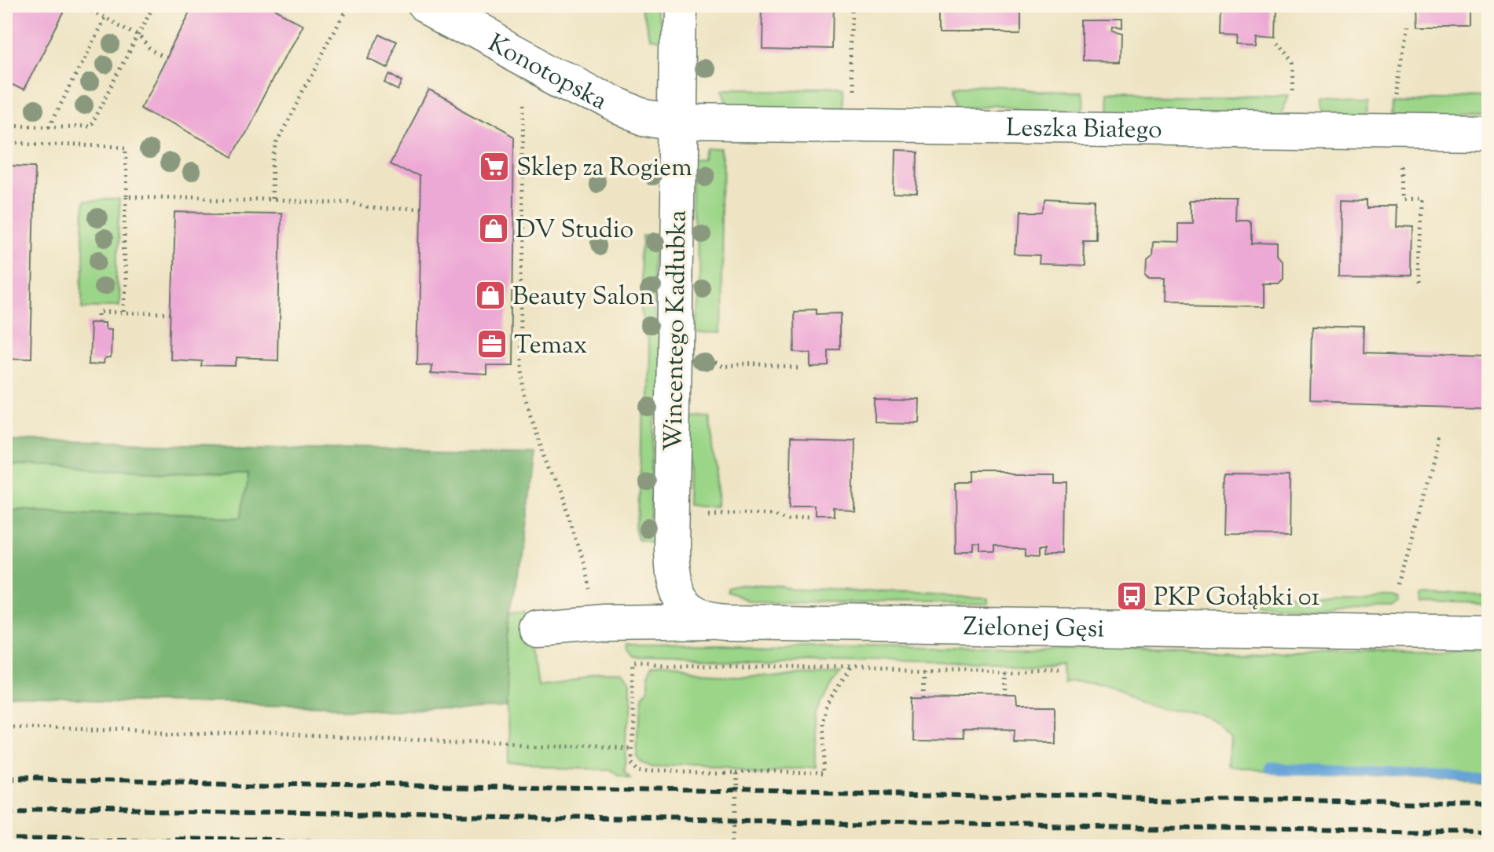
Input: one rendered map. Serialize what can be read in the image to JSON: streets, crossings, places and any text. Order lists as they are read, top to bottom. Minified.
{"streets":{"street":["Konotopska","Leszka Białego","Wincentego Kadłubka","Zielonej Gęsi"]},"crossings":[["Konotopska","Leszka Białego"],["Konotopska","Wincentego Kadłubka"],["Leszka Białego","Wincentego Kadłubka"],["Wincentego Kadłubka","Zielonej Gęsi"]],"places":{"supermarket":["Sklep za Rogiem"],"shop":["DV Studio","Beauty Salon"],"office":["Temax"],"bus stop":["PKP Gołąbki 01"]}}
